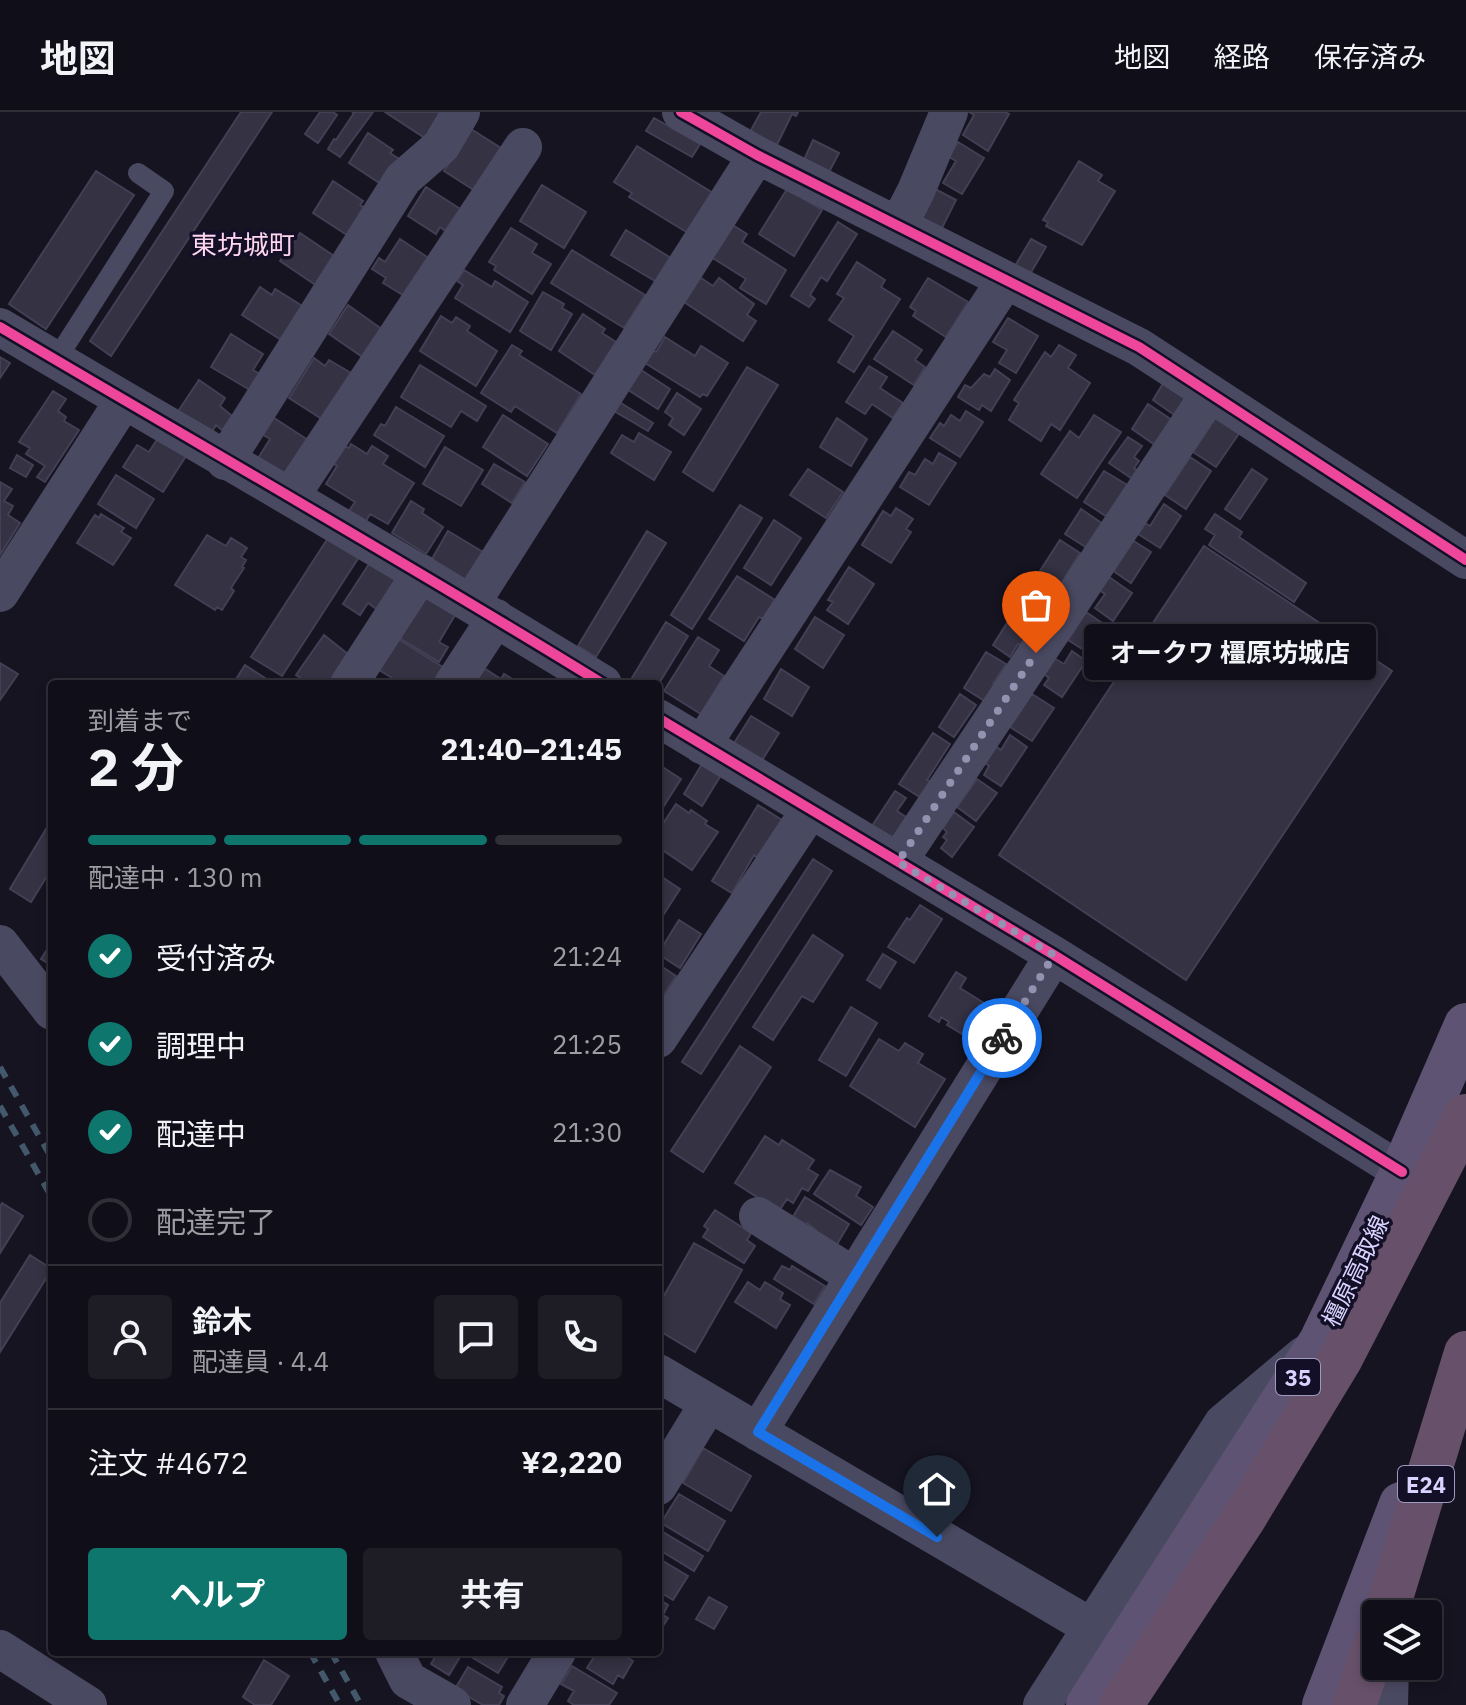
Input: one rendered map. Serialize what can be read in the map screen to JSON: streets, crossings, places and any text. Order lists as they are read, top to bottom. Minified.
{"streets":{"highway":["E24"],"main road":["橿原高取線","35"]},"districts":["東坊城町"],"places":["オークワ 橿原坊城店"],"page":{"header":"地図","nav":["地図","経路","保存済み"],"bubble":"オークワ 橿原坊城店","heading":["2 分","到着まで","21:40–21:45"],"panel":["鈴木","配達員 · 4.4","注文 #4672","¥2,220"],"bar":"配達中 · 130 m","list":[["受付済み","21:24"],["調理中","21:25"],["配達中","21:30"],"配達完了"],"buttons":["ヘルプ","共有"]}}
